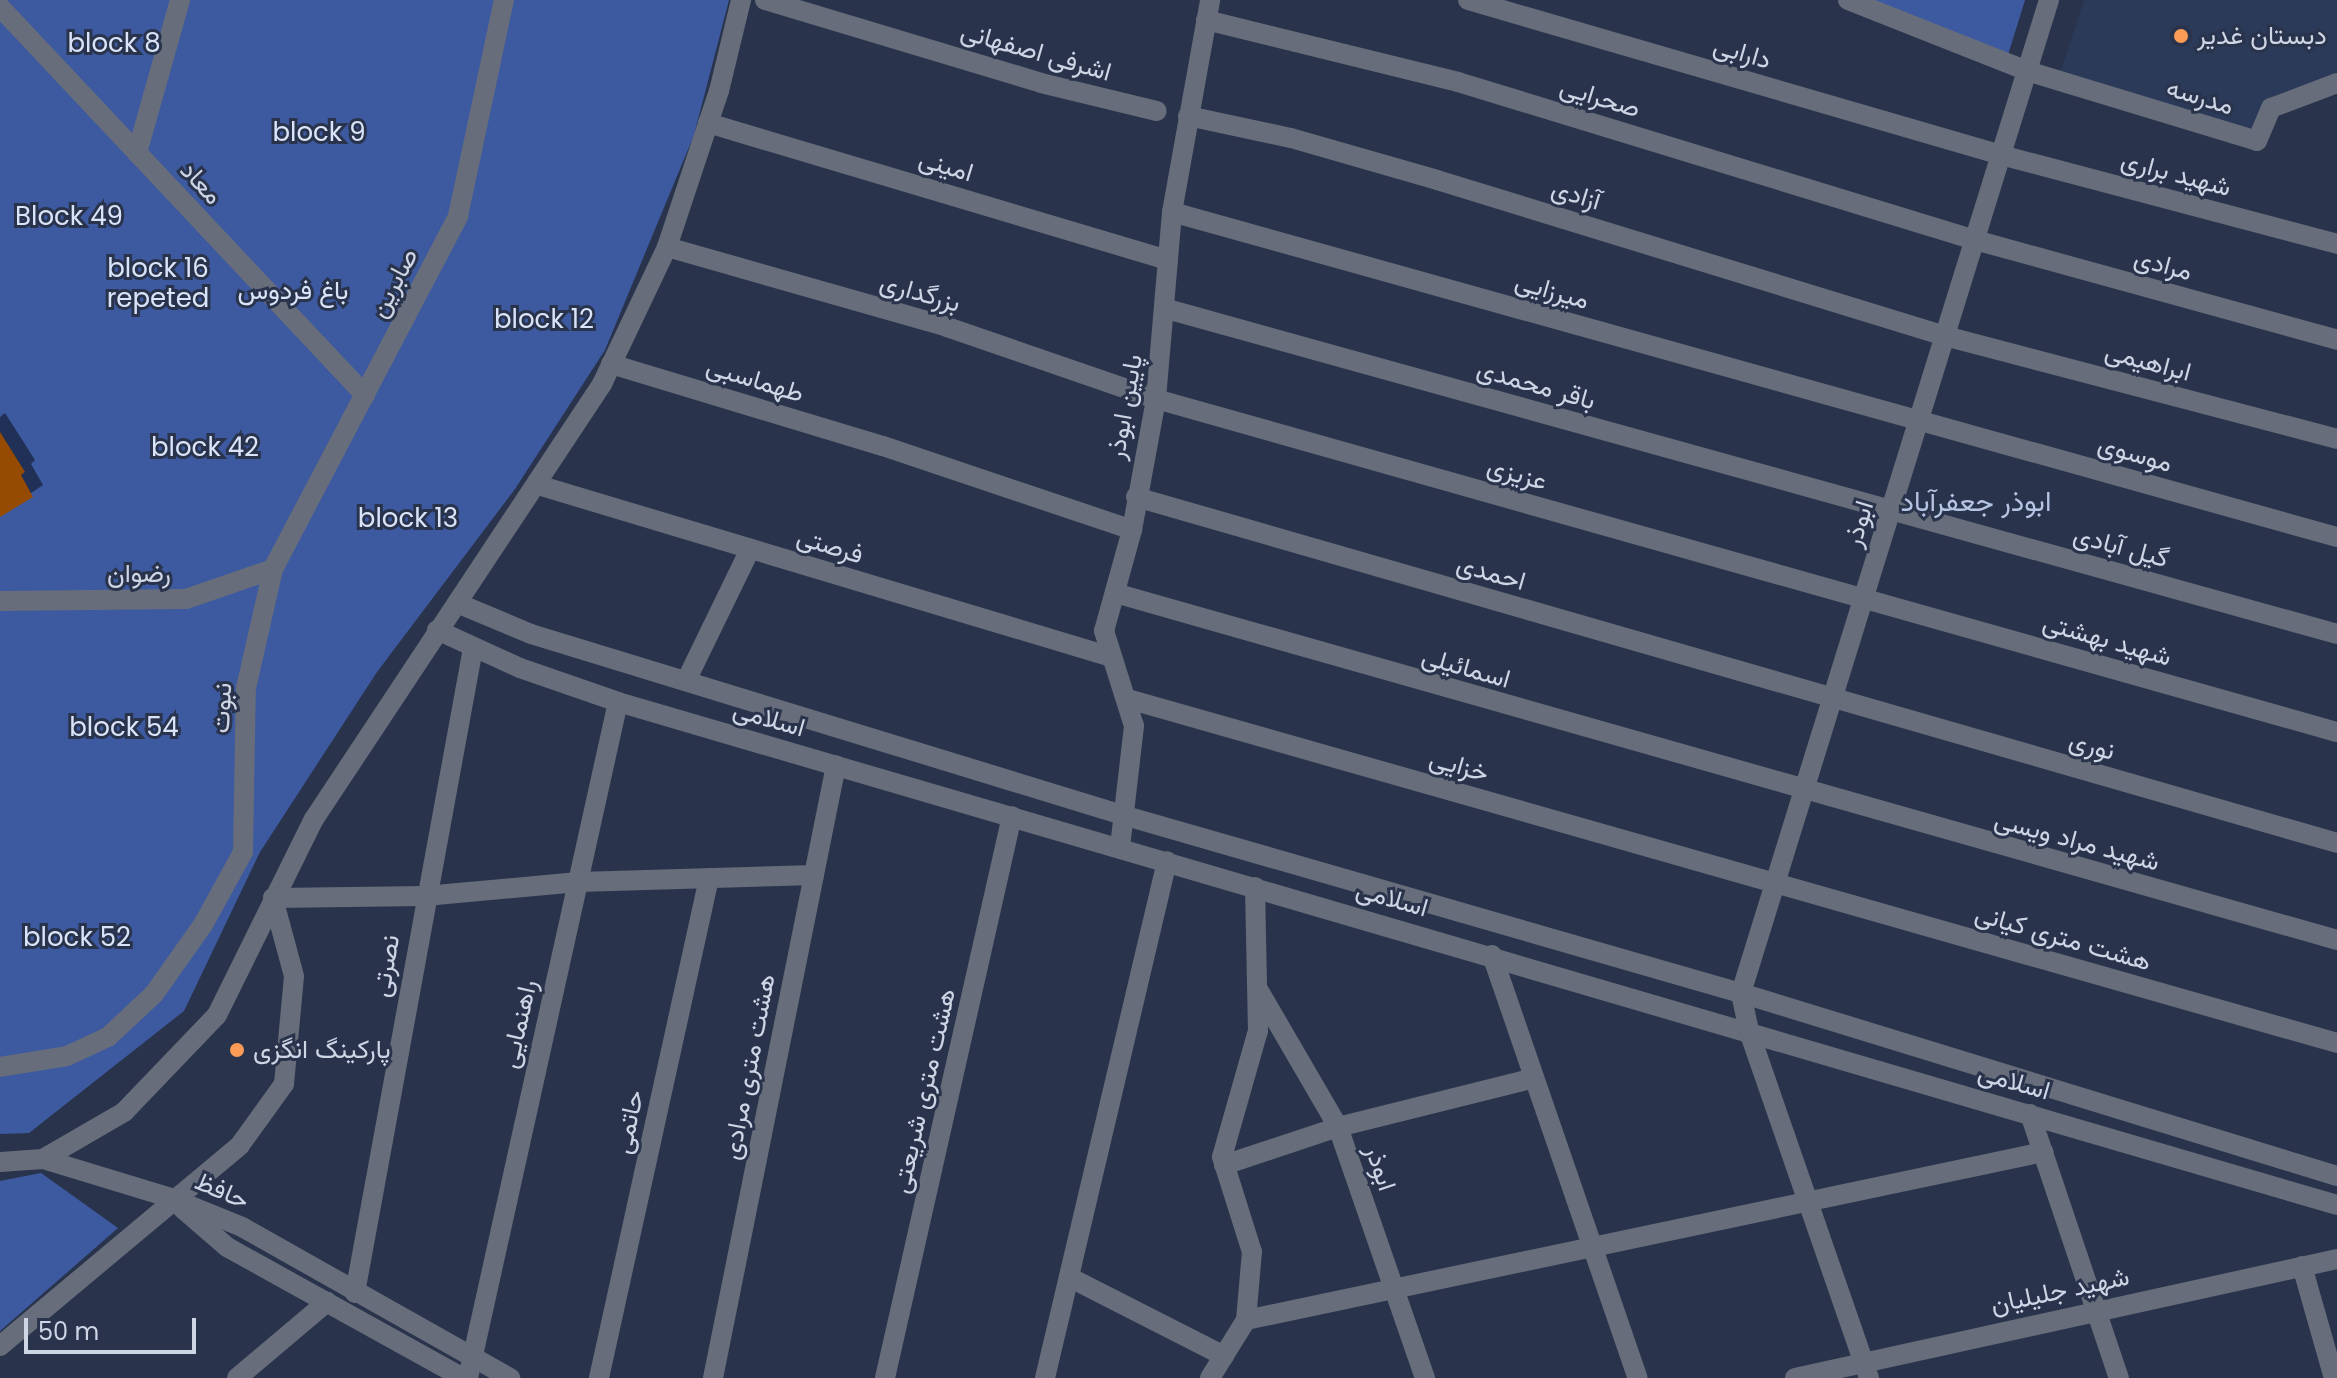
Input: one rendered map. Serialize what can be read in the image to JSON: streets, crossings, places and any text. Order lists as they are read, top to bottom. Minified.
{"streets":{"street":["اشرفی اصفهانی","دارابی","مدرسه","صحرایی","امینی","شهید براری","معاد","آزادی","مرادی","صابرین","میرزایی","بزرگداری","ابراهیمی","طهماسبی","باقر محمدی","پایین ابوذر","موسوی","عزیزی","ابوذر","فرصتی","گیل آبادی","احمدی","رضوان","شهید بهشتی","اسمائیلی","نبوت","اسلامی","نوری","خزایی","شهید مراد ویسی","هشت متری کیانی","نصرتی","راهنمایی","هشت متری مرادی","هشت متری شریعتی","حاتمی","حافظ","شهید جلیلیان"]},"crossings":[["دارابی","شهید براری"],["دارابی","ابوذر"],["مدرسه","ابوذر"],["صحرایی","مرادی"],["صحرایی","پایین ابوذر"],["صحرایی","ابوذر"],["امینی","پایین ابوذر"],["شهید براری","ابوذر"],["معاد","صابرین"],["آزادی","ابراهیمی"],["آزادی","پایین ابوذر"],["آزادی","ابوذر"],["مرادی","ابوذر"],["صابرین","رضوان"],["صابرین","نبوت"],["میرزایی","پایین ابوذر"],["میرزایی","موسوی"],["میرزایی","ابوذر"],["بزرگداری","پایین ابوذر"],["بزرگداری","عزیزی"],["ابراهیمی","ابوذر"],["طهماسبی","پایین ابوذر"],["باقر محمدی","پایین ابوذر"],["باقر محمدی","ابوذر"],["باقر محمدی","گیل آبادی"],["پایین ابوذر","عزیزی"],["پایین ابوذر","فرصتی"],["پایین ابوذر","احمدی"],["پایین ابوذر","اسمائیلی"],["پایین ابوذر","اسلامی"],["پایین ابوذر","خزایی"],["موسوی","ابوذر"],["عزیزی","ابوذر"],["عزیزی","شهید بهشتی"],["ابوذر","گیل آبادی"],["ابوذر","احمدی"],["ابوذر","شهید بهشتی"],["ابوذر","اسمائیلی"],["ابوذر","اسلامی"],["ابوذر","نوری"],["ابوذر","خزایی"],["ابوذر","شهید مراد ویسی"],["ابوذر","هشت متری کیانی"],["احمدی","نوری"],["رضوان","نبوت"],["اسمائیلی","شهید مراد ویسی"],["اسلامی","نصرتی"],["اسلامی","راهنمایی"],["اسلامی","هشت متری مرادی"],["اسلامی","هشت متری شریعتی"],["خزایی","هشت متری کیانی"],["نصرتی","حافظ"],["راهنمایی","حافظ"]],"districts":["ابوذر جعفرآباد"],"parks":["block 8","block 9","Block 49","block 16 repeted","باغ فردوس","block 12","block 42","block 13","block 54","block 52"],"places":["دبستان غدیر","پارکینگ انگزی"],"scale_bar":"50 m"}
